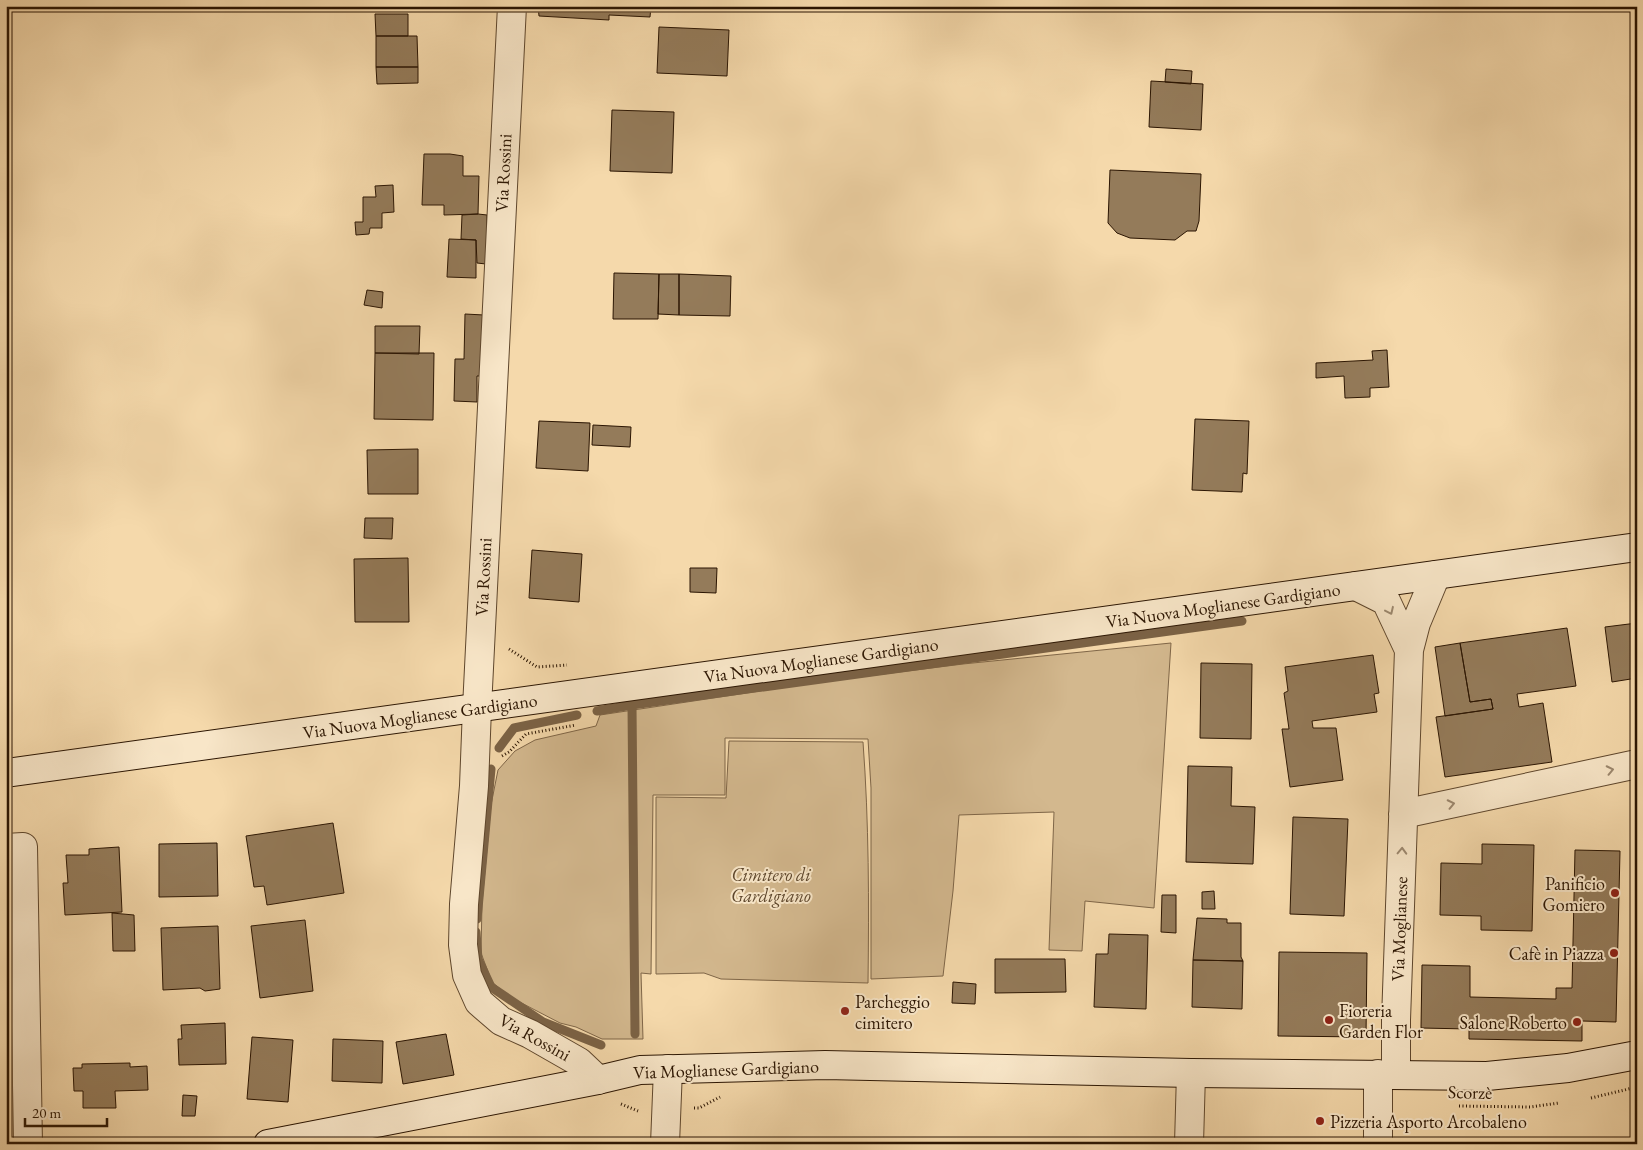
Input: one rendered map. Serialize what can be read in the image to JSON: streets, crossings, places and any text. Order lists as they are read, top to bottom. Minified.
{"streets":{"street":["Via Rossini","Via Nuova Moglianese Gardigiano","Via Moglianese","Via Moglianese Gardigiano"],"path":["Scorzè"]},"crossings":[["Via Rossini","Via Nuova Moglianese Gardigiano"],["Via Rossini","Via Moglianese Gardigiano"],["Via Nuova Moglianese Gardigiano","Via Moglianese"],["Via Moglianese","Via Moglianese Gardigiano"]],"parks":["Cimitero di Gardigiano"],"places":["Panificio Gomiero","Cafè in Piazza","Parcheggio cimitero","Fioreria Garden Flor","Salone Roberto","Pizzeria Asporto Arcobaleno"],"scale_bar":"20 m"}
